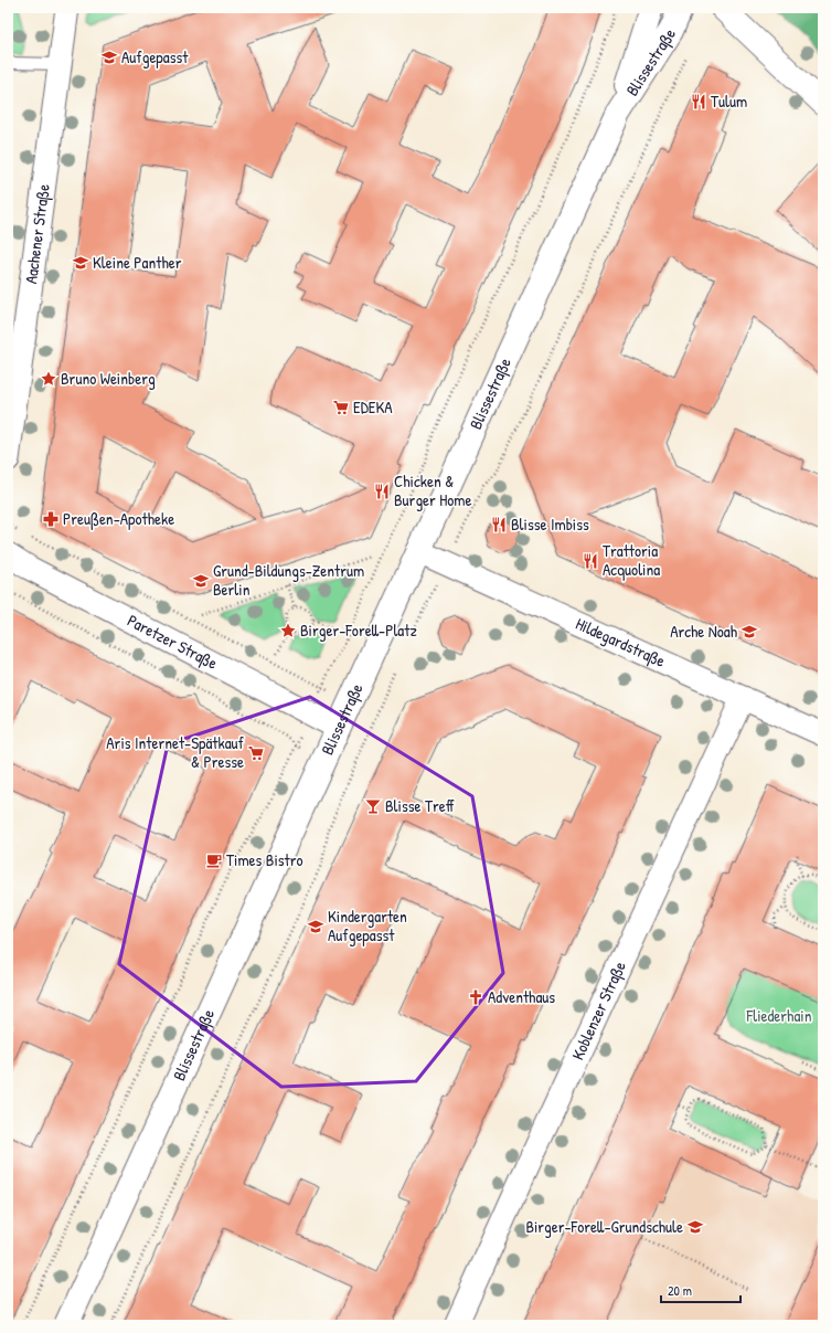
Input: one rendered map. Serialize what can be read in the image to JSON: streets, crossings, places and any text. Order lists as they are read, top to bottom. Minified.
{"streets":{"main road":["Blissestraße"],"street":["Aachener Straße","Paretzer Straße","Hildegardstraße","Koblenzer Straße"]},"crossings":[["Blissestraße","Paretzer Straße"],["Blissestraße","Hildegardstraße"],["Hildegardstraße","Koblenzer Straße"]],"parks":["Fliederhain"],"places":{"school or university":["Aufgepasst","Kleine Panther","Grund-Bildungs-Zentrum Berlin","Arche Noah","Kindergarten Aufgepasst","Birger-Forell-Grundschule"],"restaurant":["Tulum","Chicken & Burger Home","Blisse Imbiss","Trattoria Acquolina"],"place":["Bruno Weinberg","Birger-Forell-Platz"],"supermarket":["EDEKA","Aris Internet-Spätkauf & Presse"],"pharmacy":["Preußen-Apotheke"],"bar":["Blisse Treff"],"cafe":["Times Bistro"],"church":["Adventhaus"]},"scale_bar":"20 m"}
